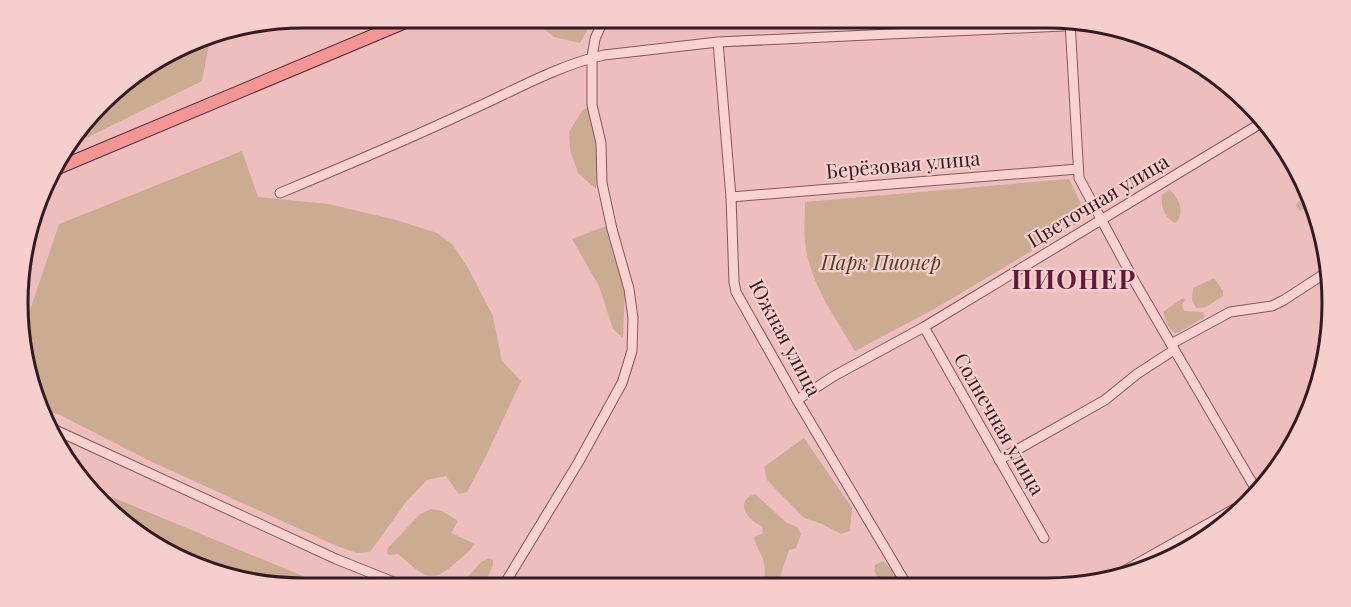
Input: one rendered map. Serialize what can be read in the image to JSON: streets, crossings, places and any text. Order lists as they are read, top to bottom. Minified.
{"streets":{"street":["Берёзовая улица","Цветочная улица","Южная улица","Солнечная улица"]},"crossings":[["Берёзовая улица","Южная улица"],["Цветочная улица","Южная улица"],["Цветочная улица","Солнечная улица"]],"districts":["ПИОНЕР"],"parks":["Парк Пионер"]}
